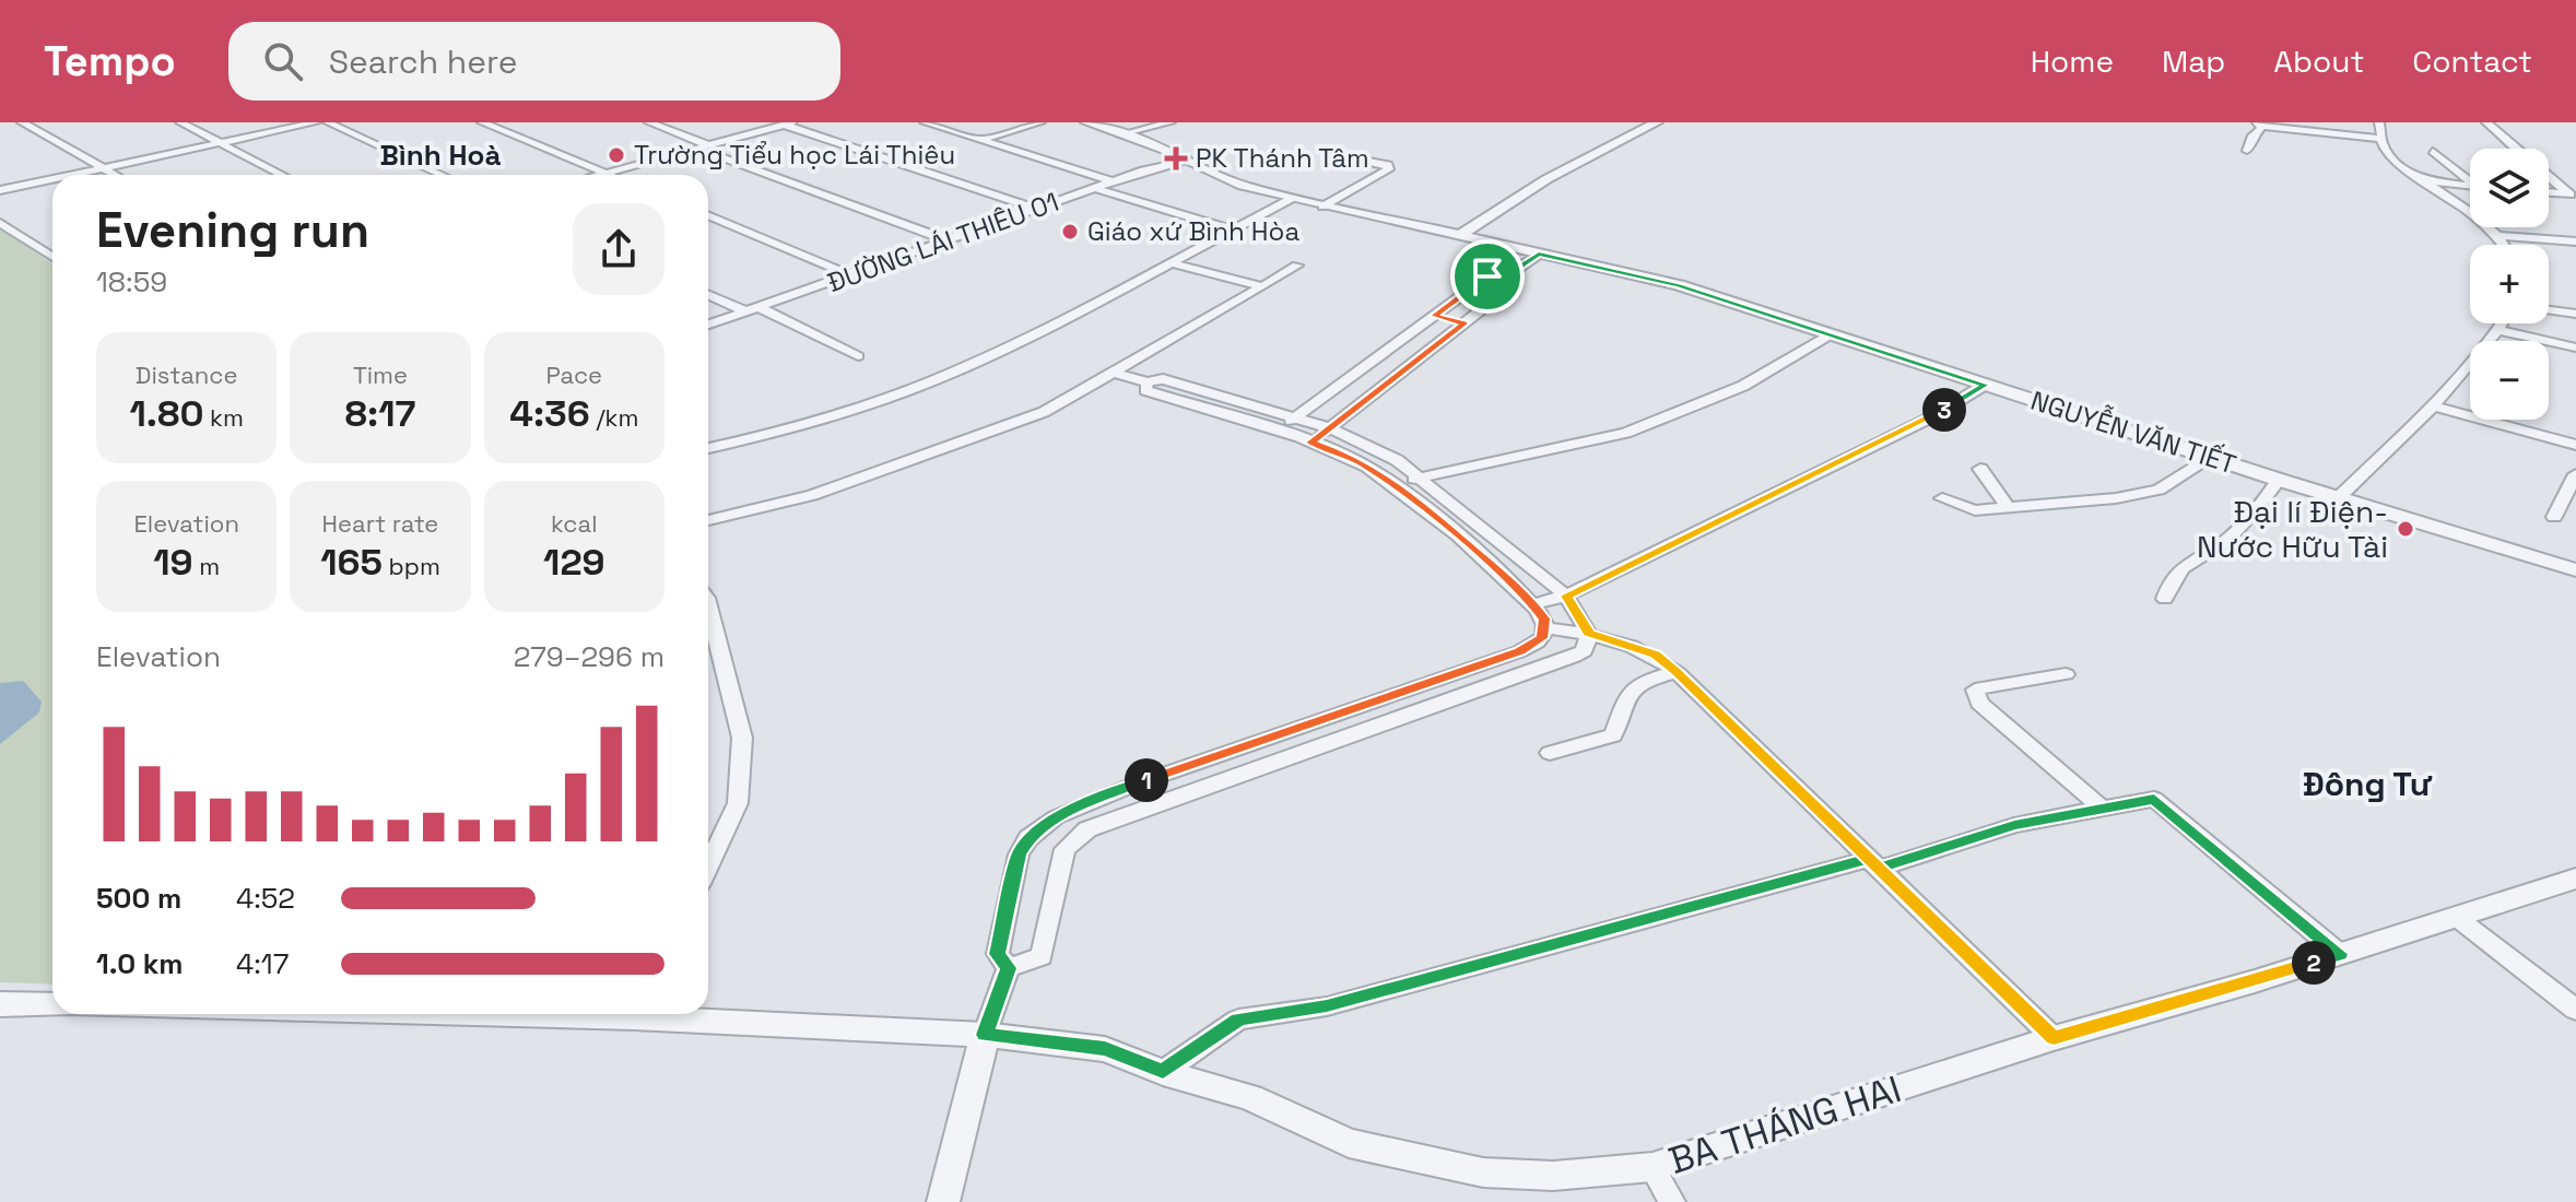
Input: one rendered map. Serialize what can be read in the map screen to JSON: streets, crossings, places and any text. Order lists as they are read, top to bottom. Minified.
{"streets":{"street":["ĐƯỜNG LÁI THIÊU 01","NGUYỄN VĂN TIẾT","BA THÁNG HAI"]},"crossings":[["ĐƯỜNG LÁI THIÊU 01","NGUYỄN VĂN TIẾT"]],"districts":["Bình Hoà","Đông Tư"],"places":{"other":["Trường Tiểu học Lái Thiêu","Giáo xứ Bình Hòa","Đại lí Điện- Nước Hữu Tài"],"health":["PK Thánh Tâm"]},"page":{"header":"Tempo","search":"Search here","nav":["Home","Map","About","Contact"],"map_buttons":["+","−"],"heading":["Evening run","18:59"],"stats":[["Distance","1.80 km"],["Time","8:17"],["Pace","4:36 /km"],["Elevation","19 m"],["Heart rate","165 bpm"],["kcal","129"]],"pins":["3","1","2"],"chart":["Elevation","279–296 m"],"list":[{"name":"500 m","note":"4:52"},{"name":"1.0 km","note":"4:17"}]}}
